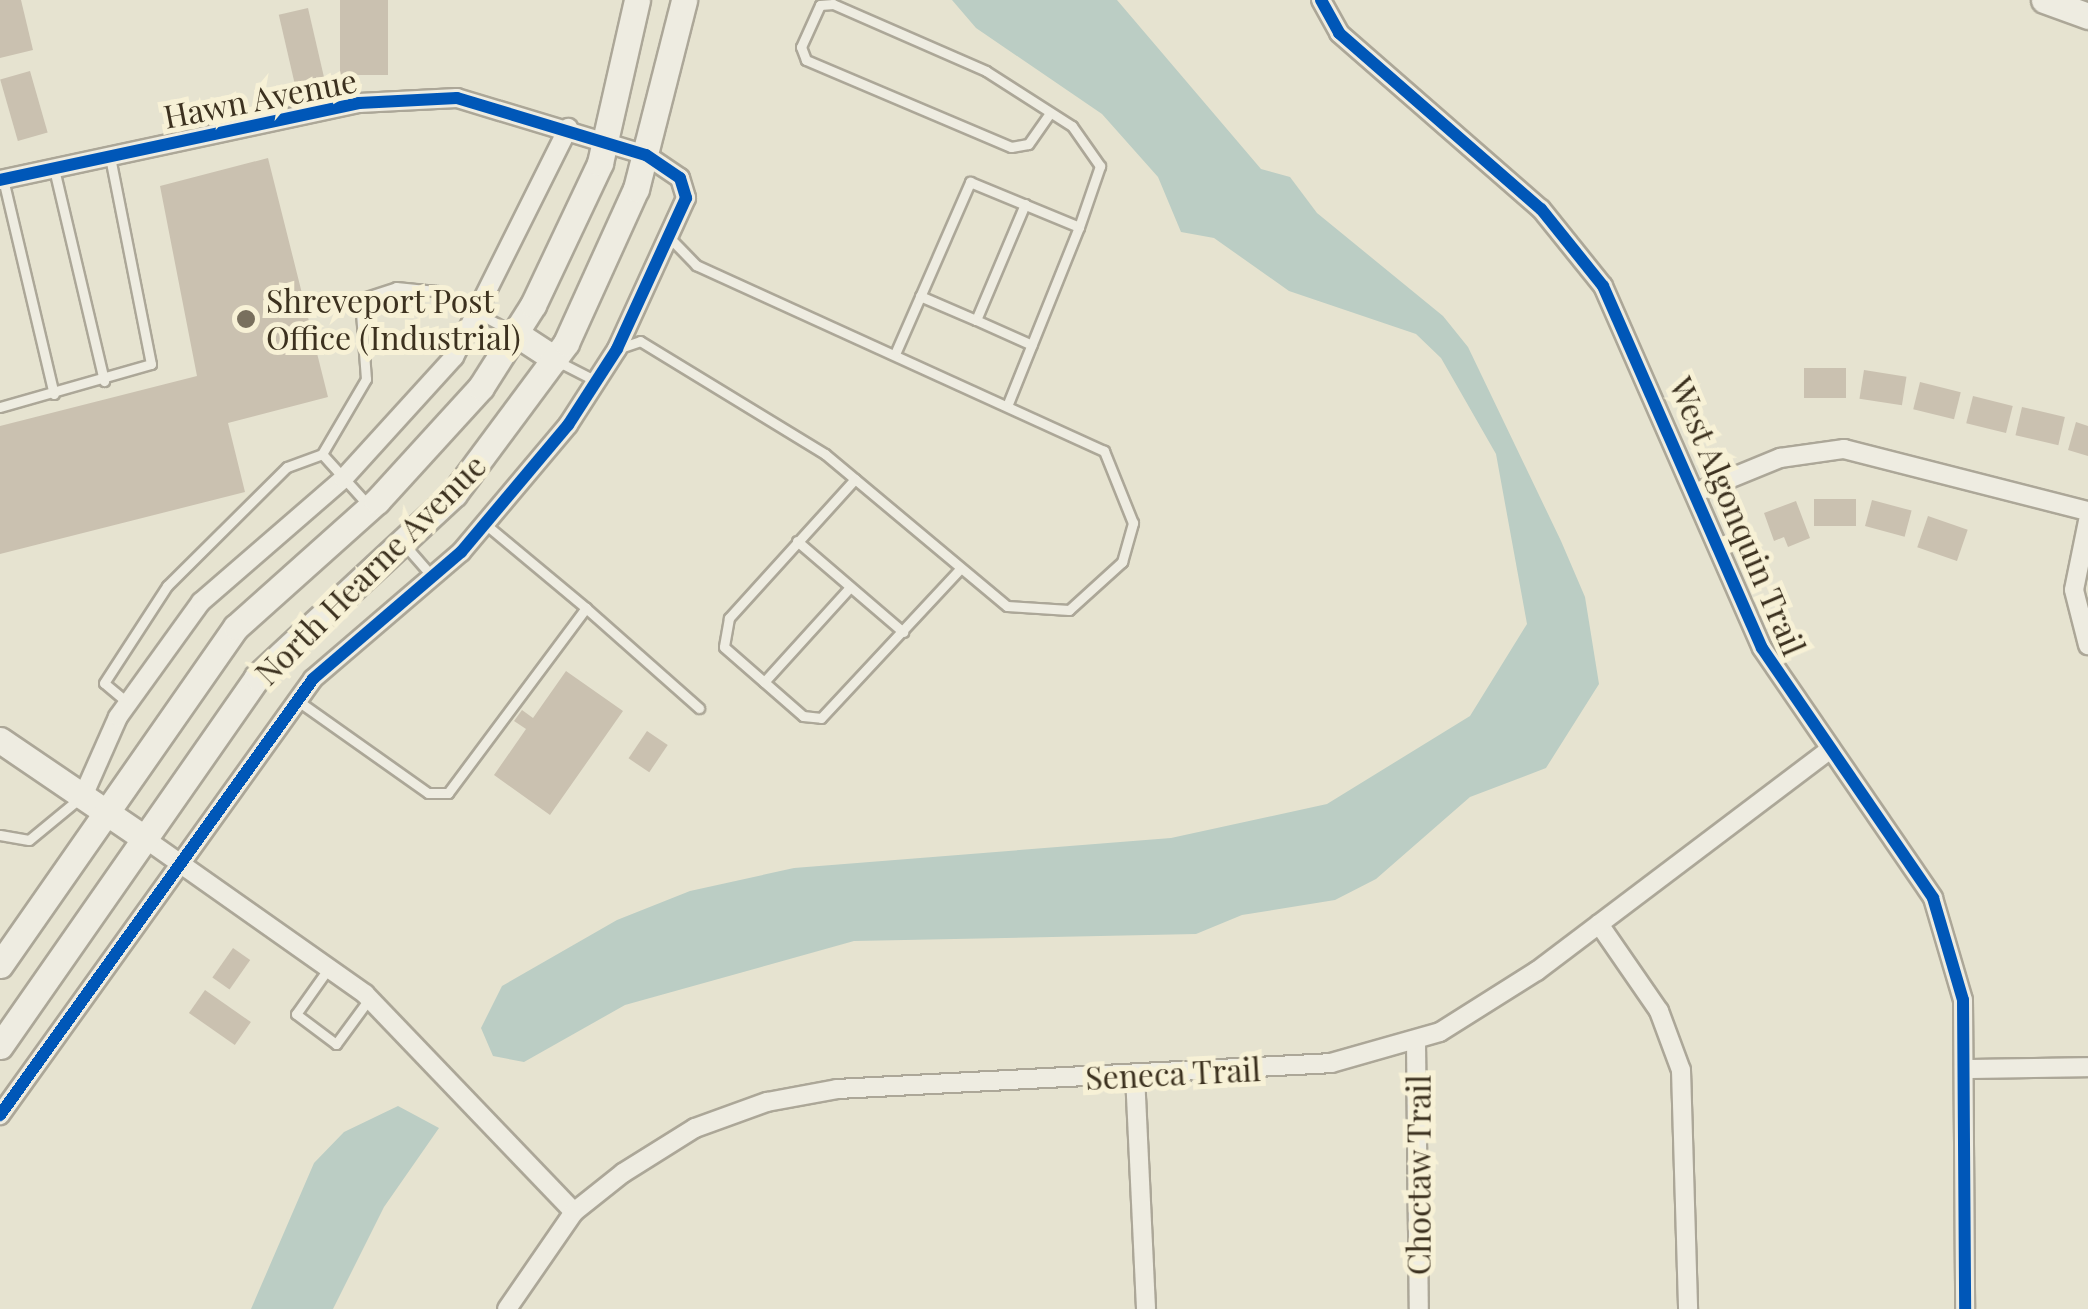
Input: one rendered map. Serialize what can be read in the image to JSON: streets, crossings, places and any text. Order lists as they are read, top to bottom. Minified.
{"streets":{"street":["Hawn Avenue","West Algonquin Trail","North Hearne Avenue","Seneca Trail","Choctaw Trail"]},"crossings":[["Hawn Avenue","North Hearne Avenue"],["West Algonquin Trail","Seneca Trail"],["Seneca Trail","Choctaw Trail"]],"places":["Shreveport Post Office (Industrial)"]}
